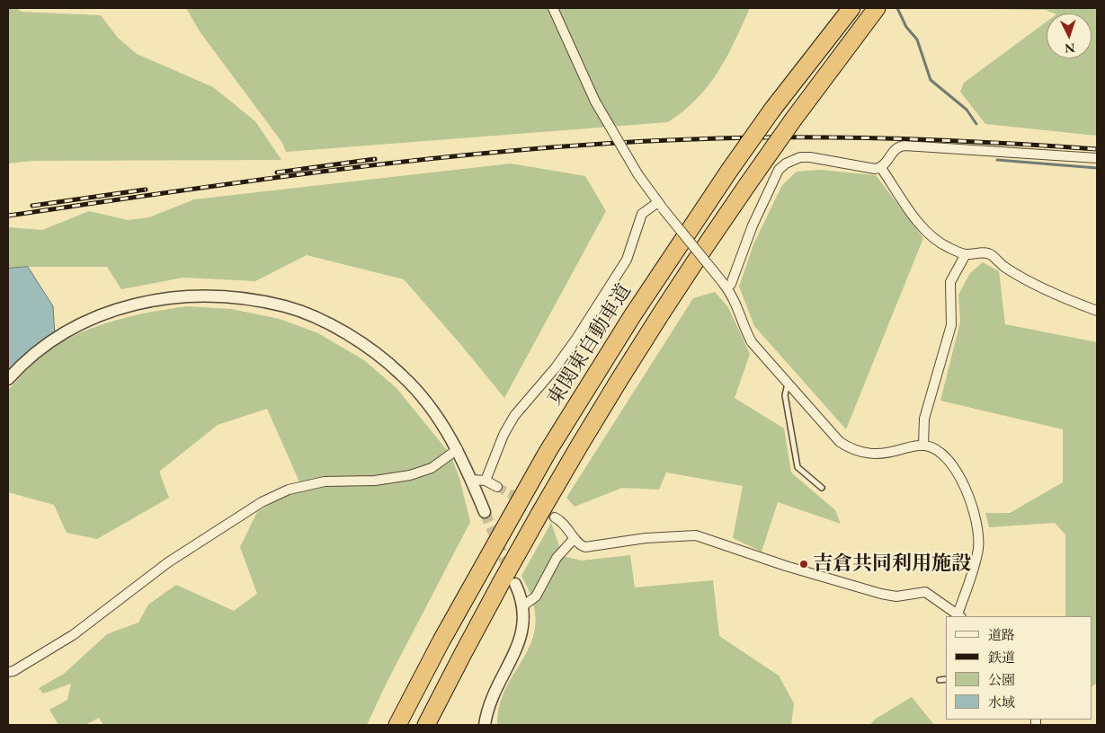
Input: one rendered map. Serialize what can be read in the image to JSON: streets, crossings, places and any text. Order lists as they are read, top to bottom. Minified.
{"streets":{"highway":["東関東自動車道"]},"places":["吉倉共同利用施設"],"legend":["道路","鉄道","公園","水域"],"north":"bottom"}
